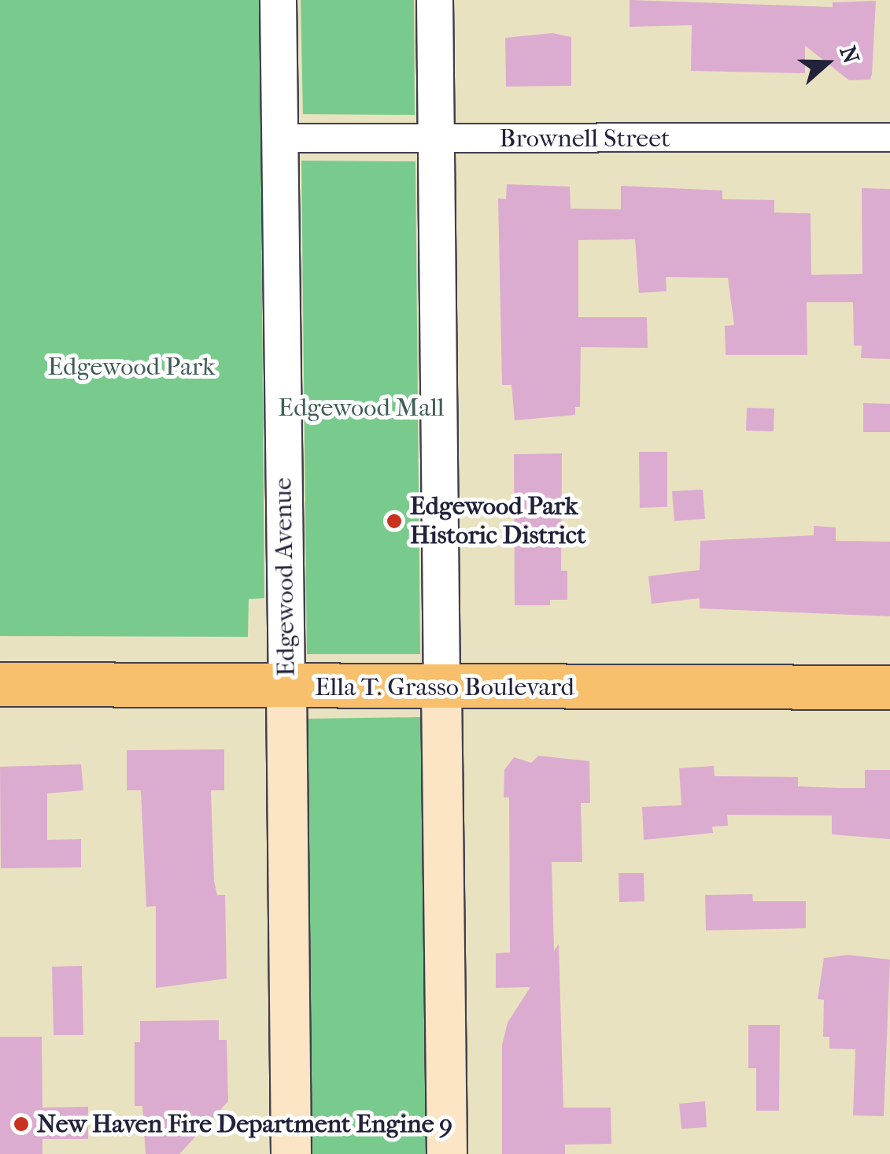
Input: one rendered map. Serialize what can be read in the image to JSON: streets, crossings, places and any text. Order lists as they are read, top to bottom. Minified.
{"streets":{"main road":["Edgewood Avenue","Ella T. Grasso Boulevard"],"street":["Brownell Street"]},"crossings":[["Brownell Street","Edgewood Avenue"],["Edgewood Avenue","Ella T. Grasso Boulevard"]],"parks":["Edgewood Park","Edgewood Mall"],"places":["Edgewood Park Historic District","New Haven Fire Department Engine 9"],"north":"right"}
